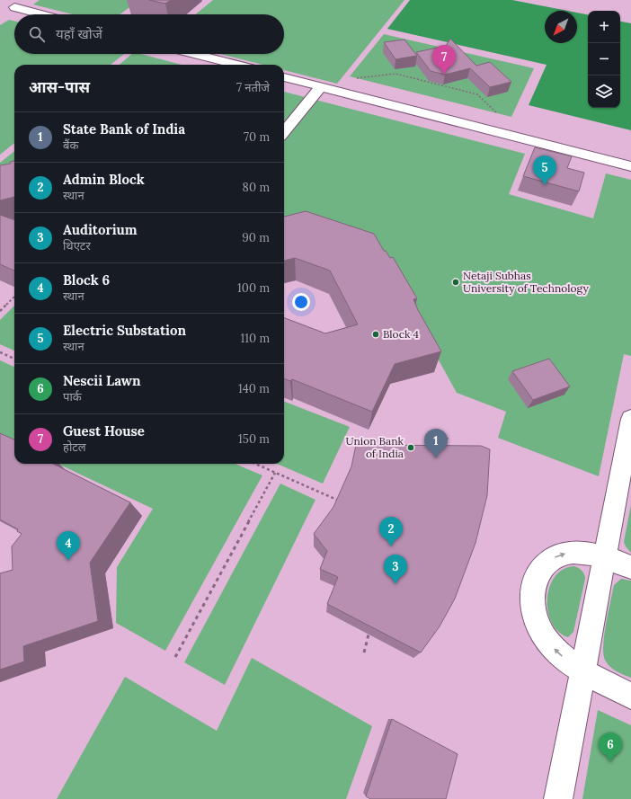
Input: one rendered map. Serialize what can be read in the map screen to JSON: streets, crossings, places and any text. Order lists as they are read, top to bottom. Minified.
{"places":["Netaji Subhas University of Technology","Block 4","Union Bank of India"],"north":"bottom left","page":{"map_buttons":["+","−"],"search":"यहाँ खोजें","pins":["7","5","1","2","4","3","6"],"heading":["आस-पास","7 नतीजे"],"list":[{"mark":"1","name":"State Bank of India","note":"बैंक","value":"70 m"},{"mark":"2","name":"Admin Block","note":"स्थान","value":"80 m"},{"mark":"3","name":"Auditorium","note":"थिएटर","value":"90 m"},{"mark":"4","name":"Block 6","note":"स्थान","value":"100 m"},{"mark":"5","name":"Electric Substation","note":"स्थान","value":"110 m"},{"mark":"6","name":"Nescii Lawn","note":"पार्क","value":"140 m"},{"mark":"7","name":"Guest House","note":"होटल","value":"150 m"}]}}
